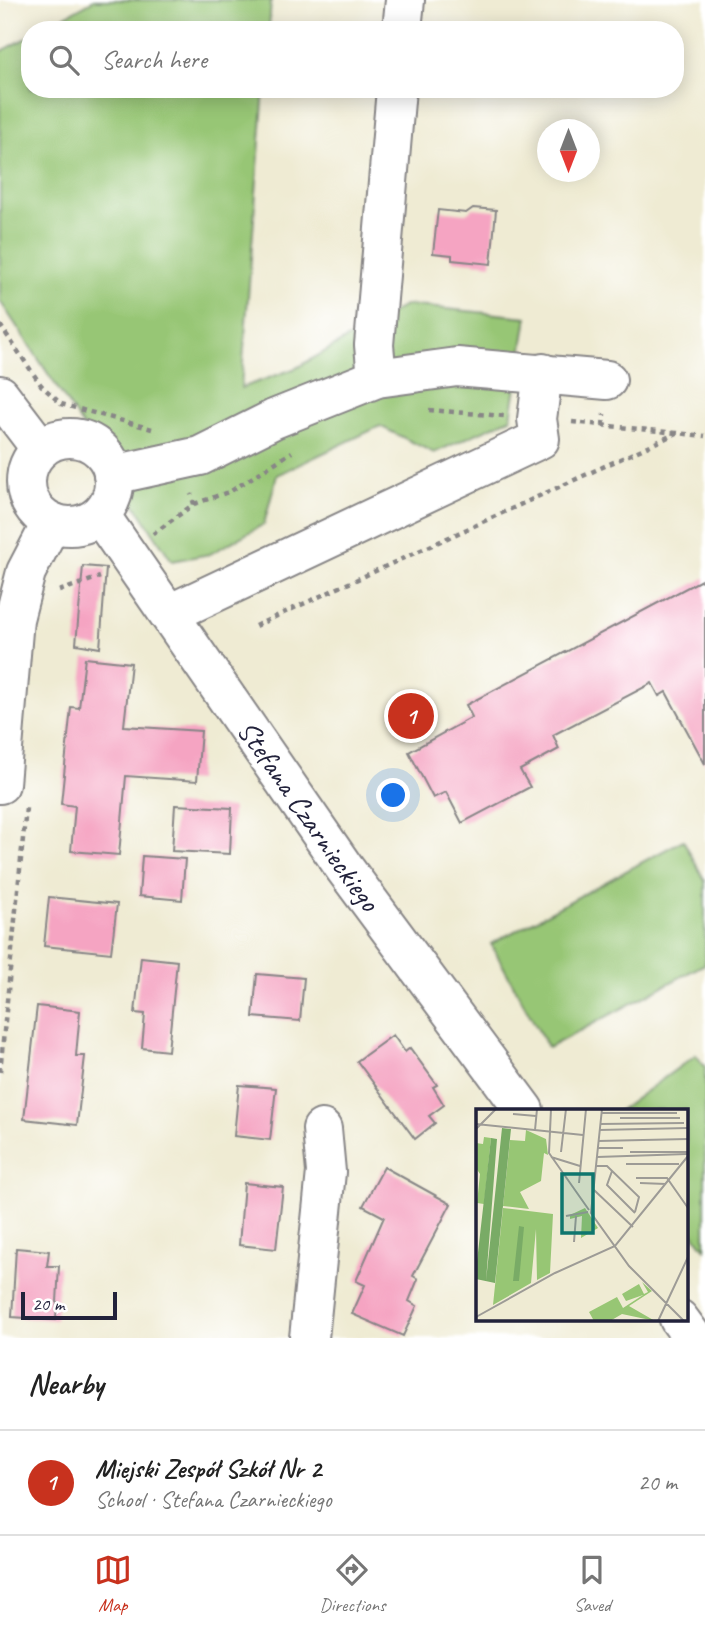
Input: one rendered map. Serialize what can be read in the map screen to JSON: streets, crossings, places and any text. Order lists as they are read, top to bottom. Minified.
{"streets":{"street":["Stefana Czarnieckiego"]},"scale_bar":"20 m","north":"bottom","page":{"search":"Search here","pins":"1","scale":"20 m","heading":"Nearby","list":[{"mark":"1","name":"Miejski Zespół Szkół Nr 2","note":"School · Stefana Czarnieckiego","value":"20 m"}],"nav":["Map","Directions","Saved"]}}
